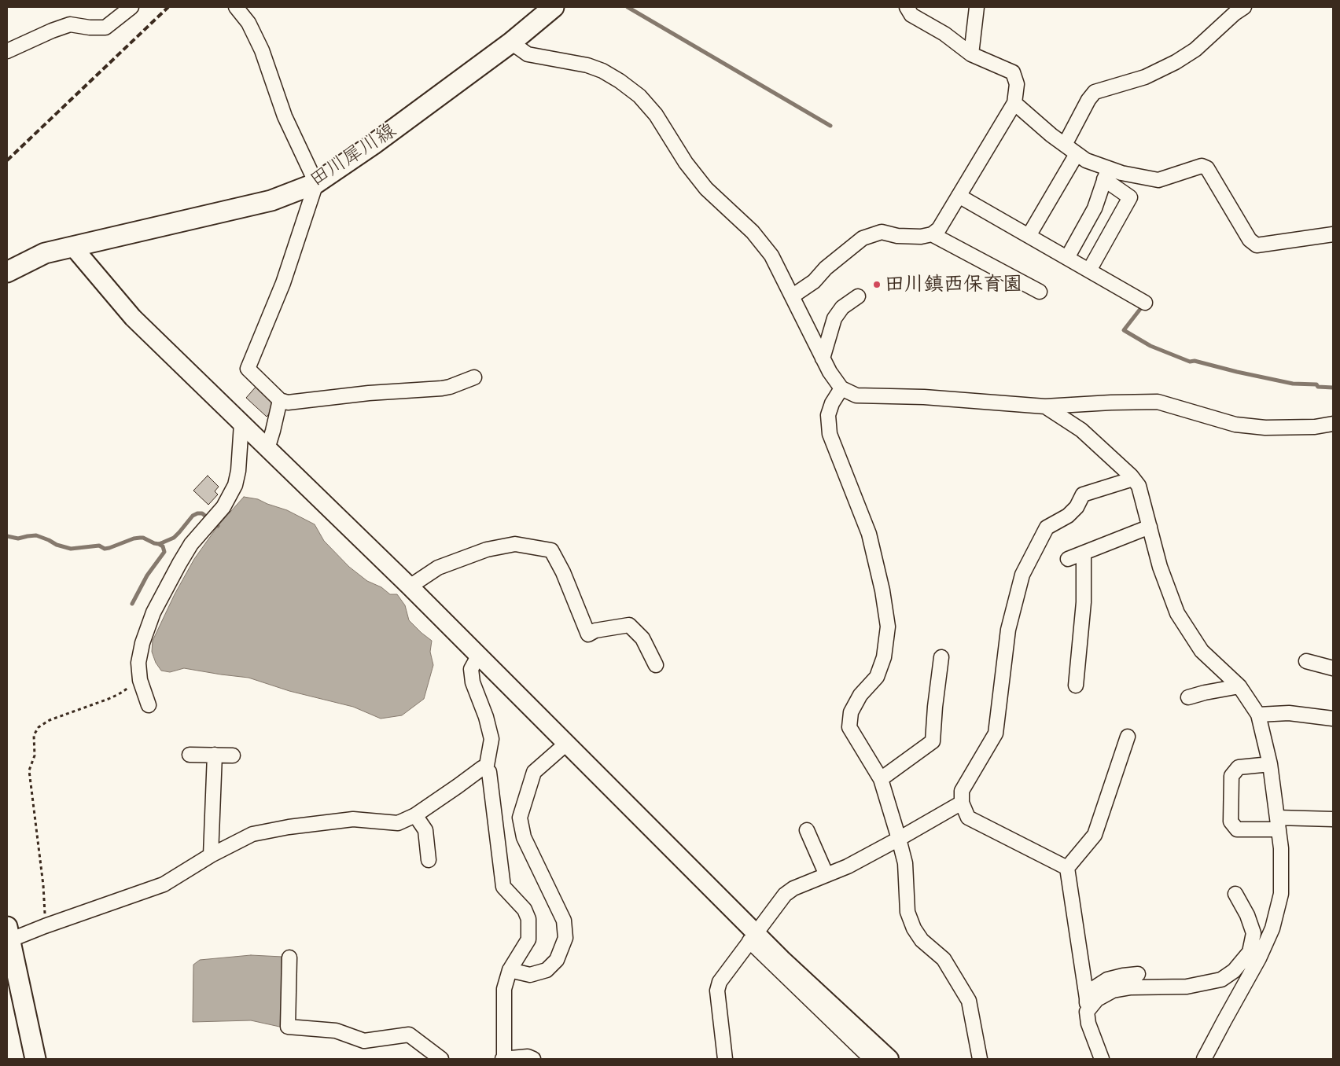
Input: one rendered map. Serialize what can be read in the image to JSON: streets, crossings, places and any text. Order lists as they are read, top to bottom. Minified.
{"streets":{"main road":["田川犀川線"]},"places":["田川鎮西保育園"]}
